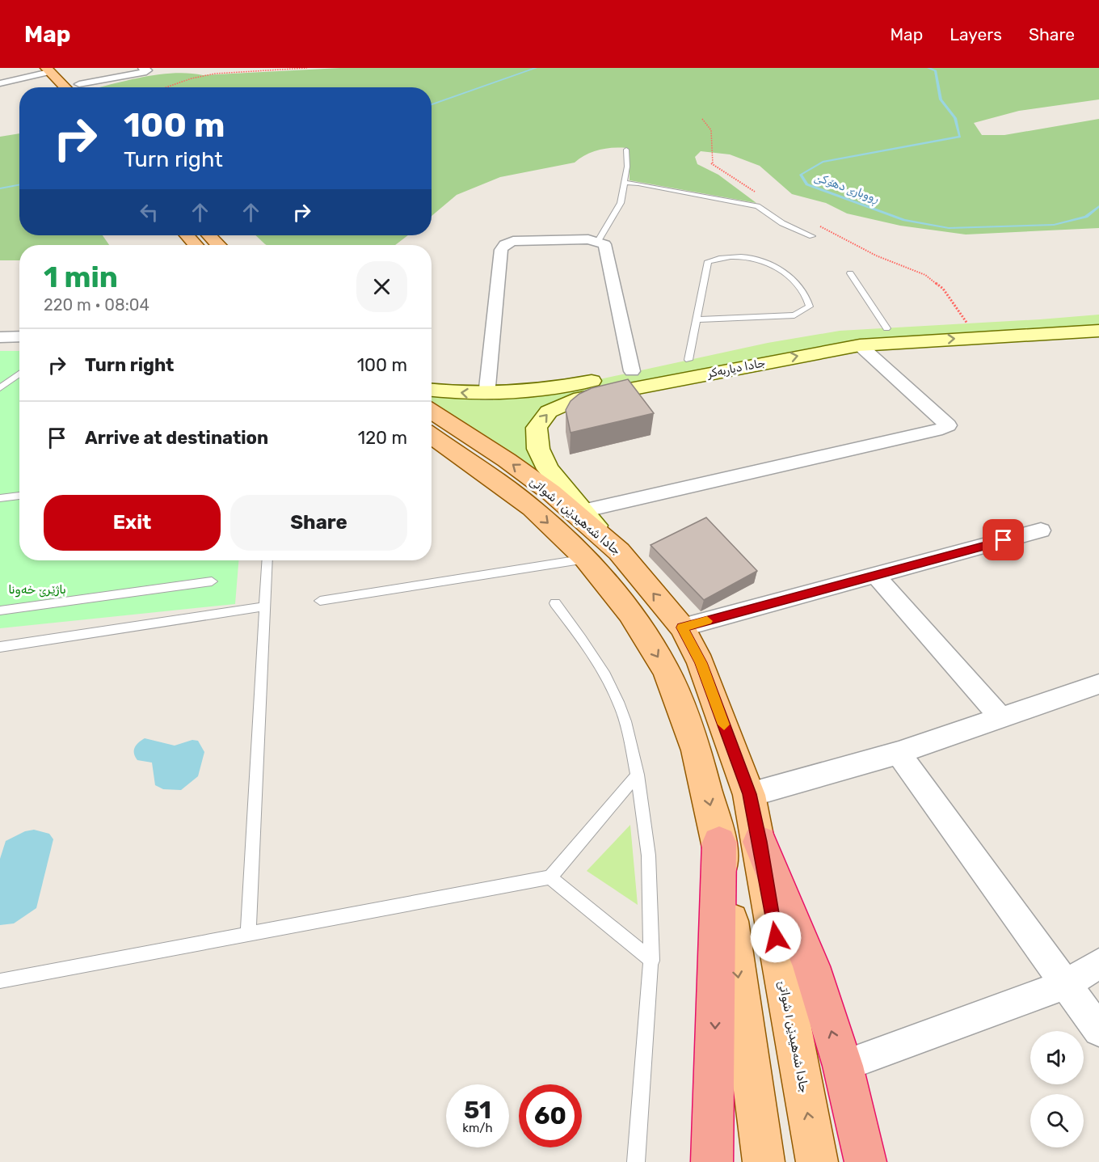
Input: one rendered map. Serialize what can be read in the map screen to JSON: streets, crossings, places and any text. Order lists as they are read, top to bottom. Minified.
{"streets":{"main road":["جادا دیاربه‌كر","جادا شەهیدێن ١ شواتێ"]},"crossings":[["جادا دیاربه‌كر","جادا شەهیدێن ١ شواتێ"]],"water":["ڕووبارێ دهۆكێ"],"parks":["باژێرێ خه‌ونا"],"page":{"header":"Map","nav":["Map","Layers","Share"],"turn":["100 m","Turn right"],"heading":["1 min","220 m · 08:04"],"list":[{"name":"Turn right","value":"100 m"},{"name":"Arrive at destination","value":"120 m"}],"buttons":["Exit","Share"],"speed":"51 km/h","limit":"60"}}
